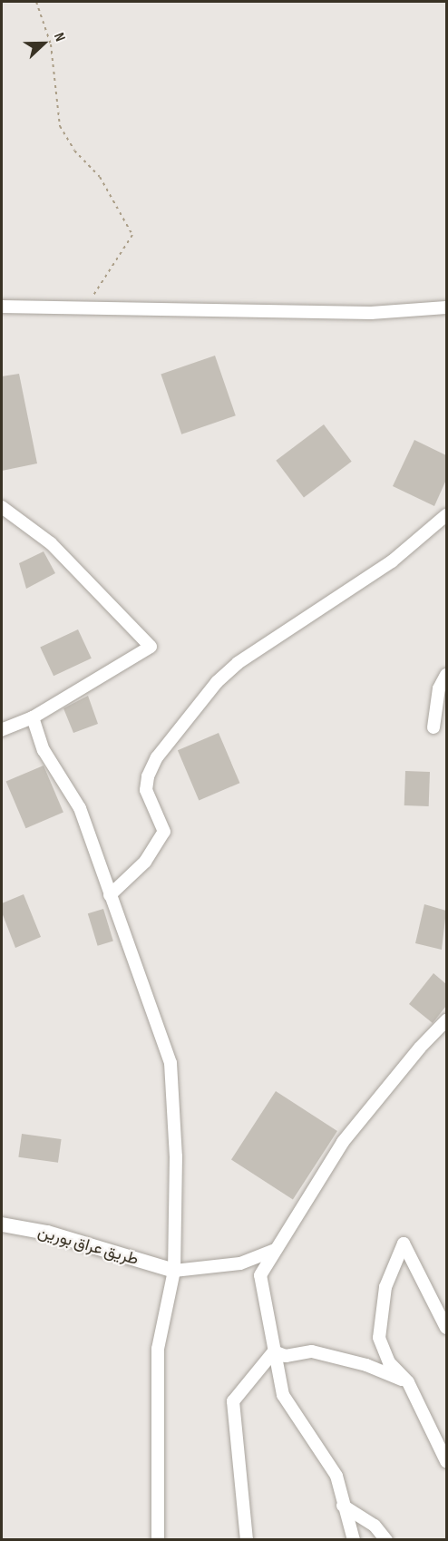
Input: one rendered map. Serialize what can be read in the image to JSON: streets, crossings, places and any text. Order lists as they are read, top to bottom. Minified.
{"streets":{"street":["طريق عراق بورين"]},"north":"right"}
